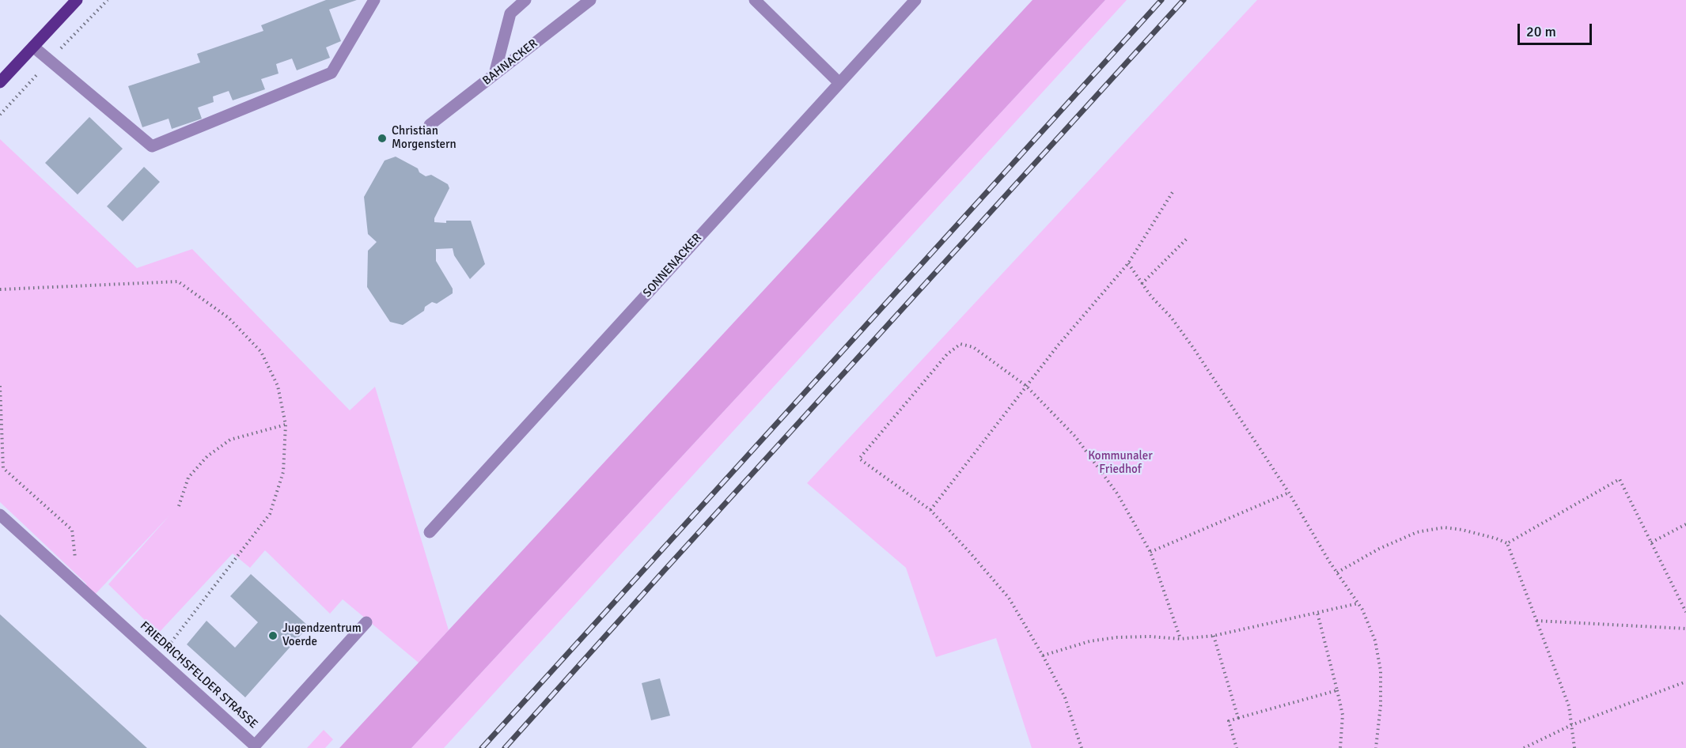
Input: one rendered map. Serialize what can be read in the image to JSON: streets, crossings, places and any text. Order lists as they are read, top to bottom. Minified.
{"streets":{"street":["BAHNACKER","SONNENACKER","FRIEDRICHSFELDER STRASSE"]},"parks":["Kommunaler Friedhof"],"places":["Christian Morgenstern","Jugendzentrum Voerde"],"scale_bar":"20 m"}
